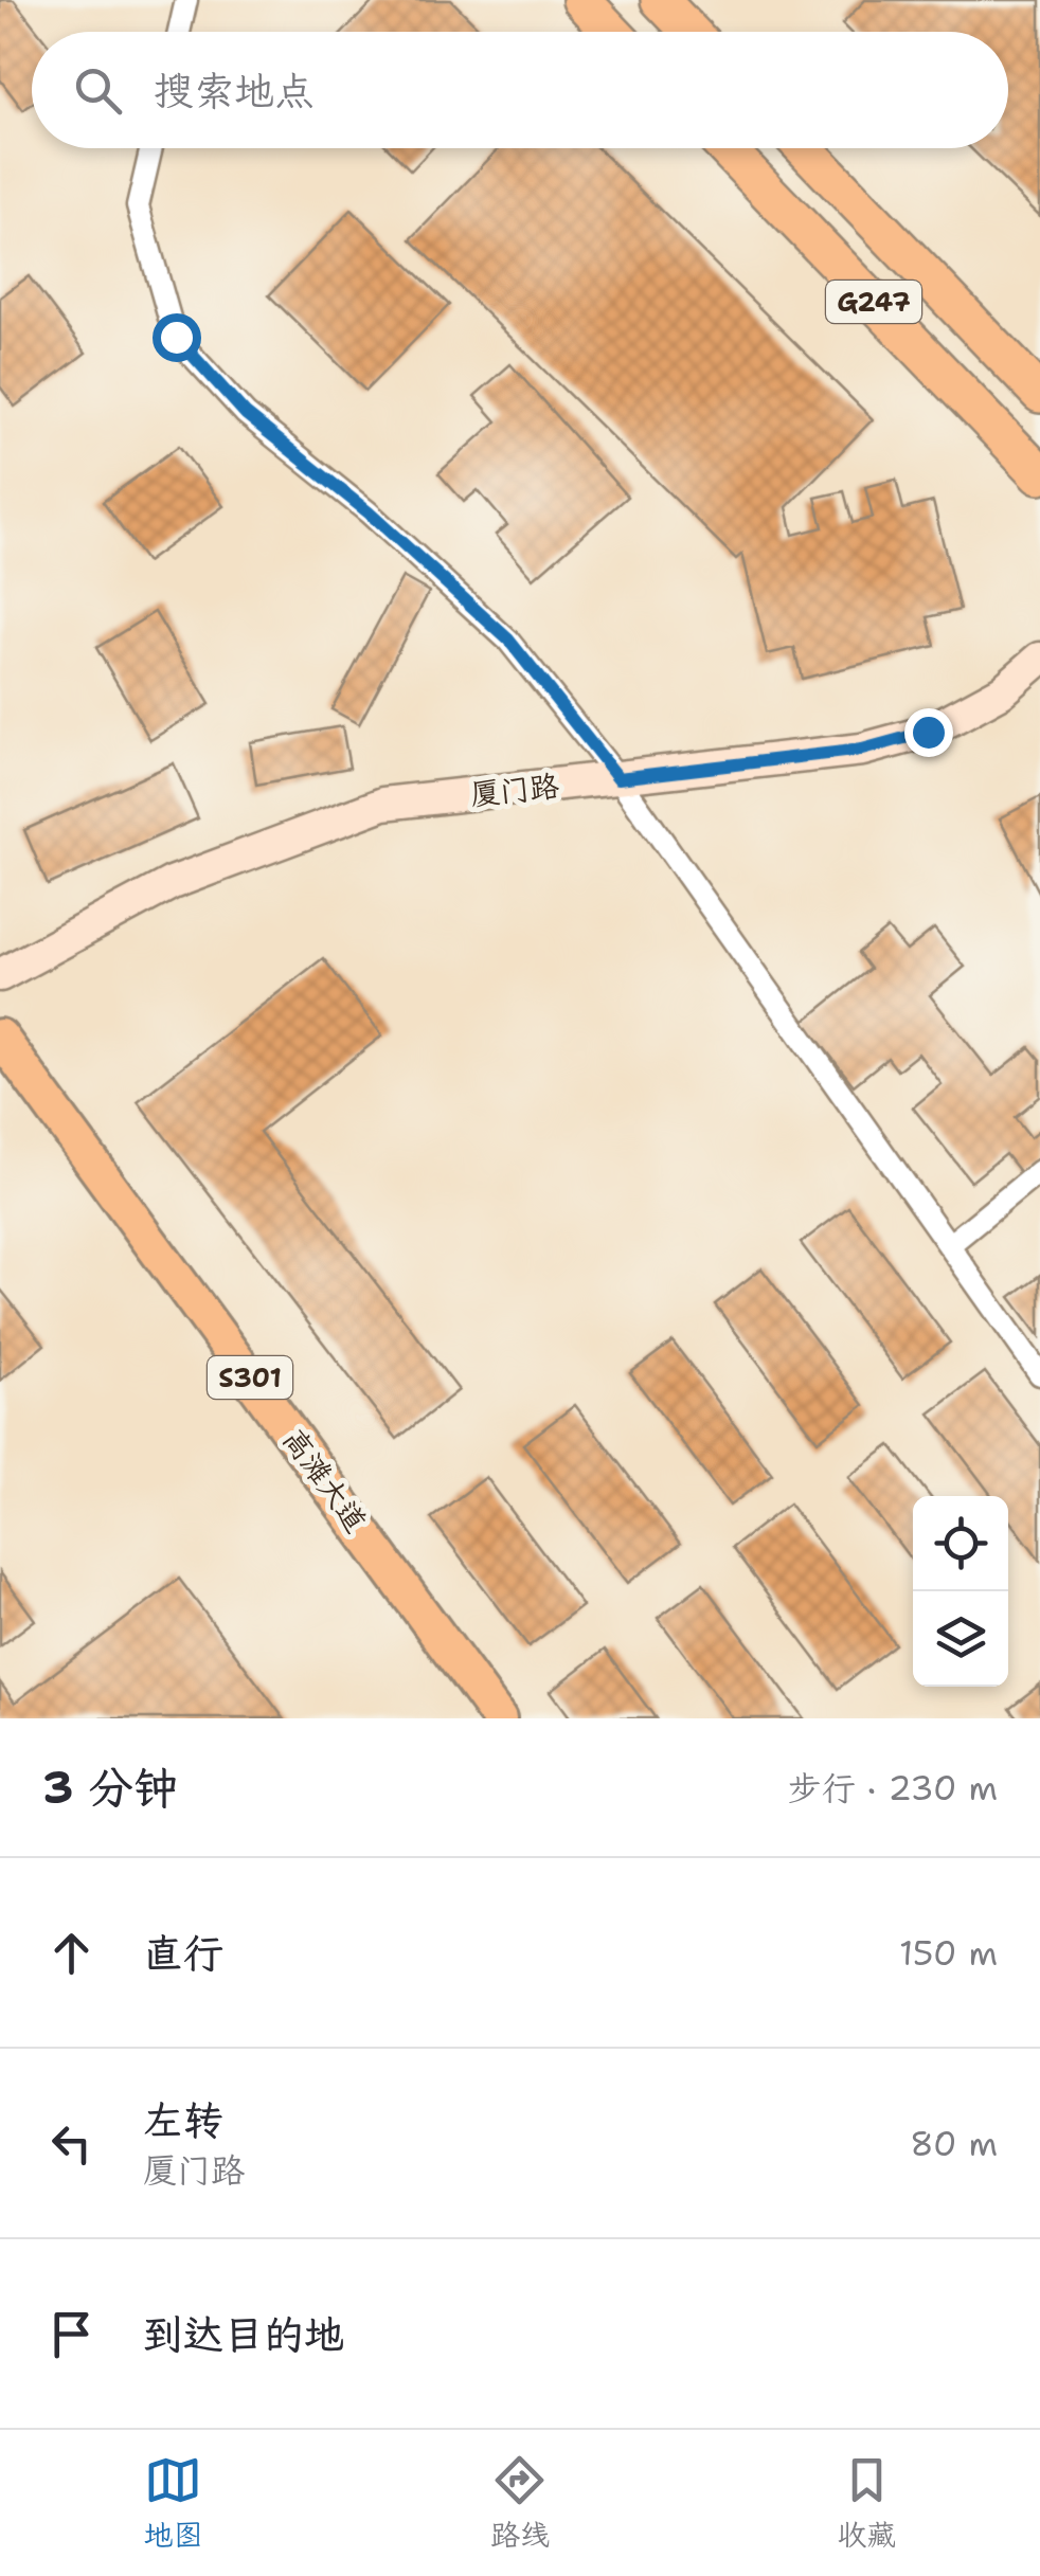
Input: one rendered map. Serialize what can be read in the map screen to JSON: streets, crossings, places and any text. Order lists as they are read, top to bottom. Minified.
{"streets":{"highway":["G247"],"main road":["厦门路","S301","高滩大道"]},"page":{"search":"搜索地点","heading":["3 分钟","步行 · 230 m"],"list":[["直行","150 m"],["左转","厦门路","80 m"],"到达目的地"],"nav":["地图","路线","收藏"]}}
